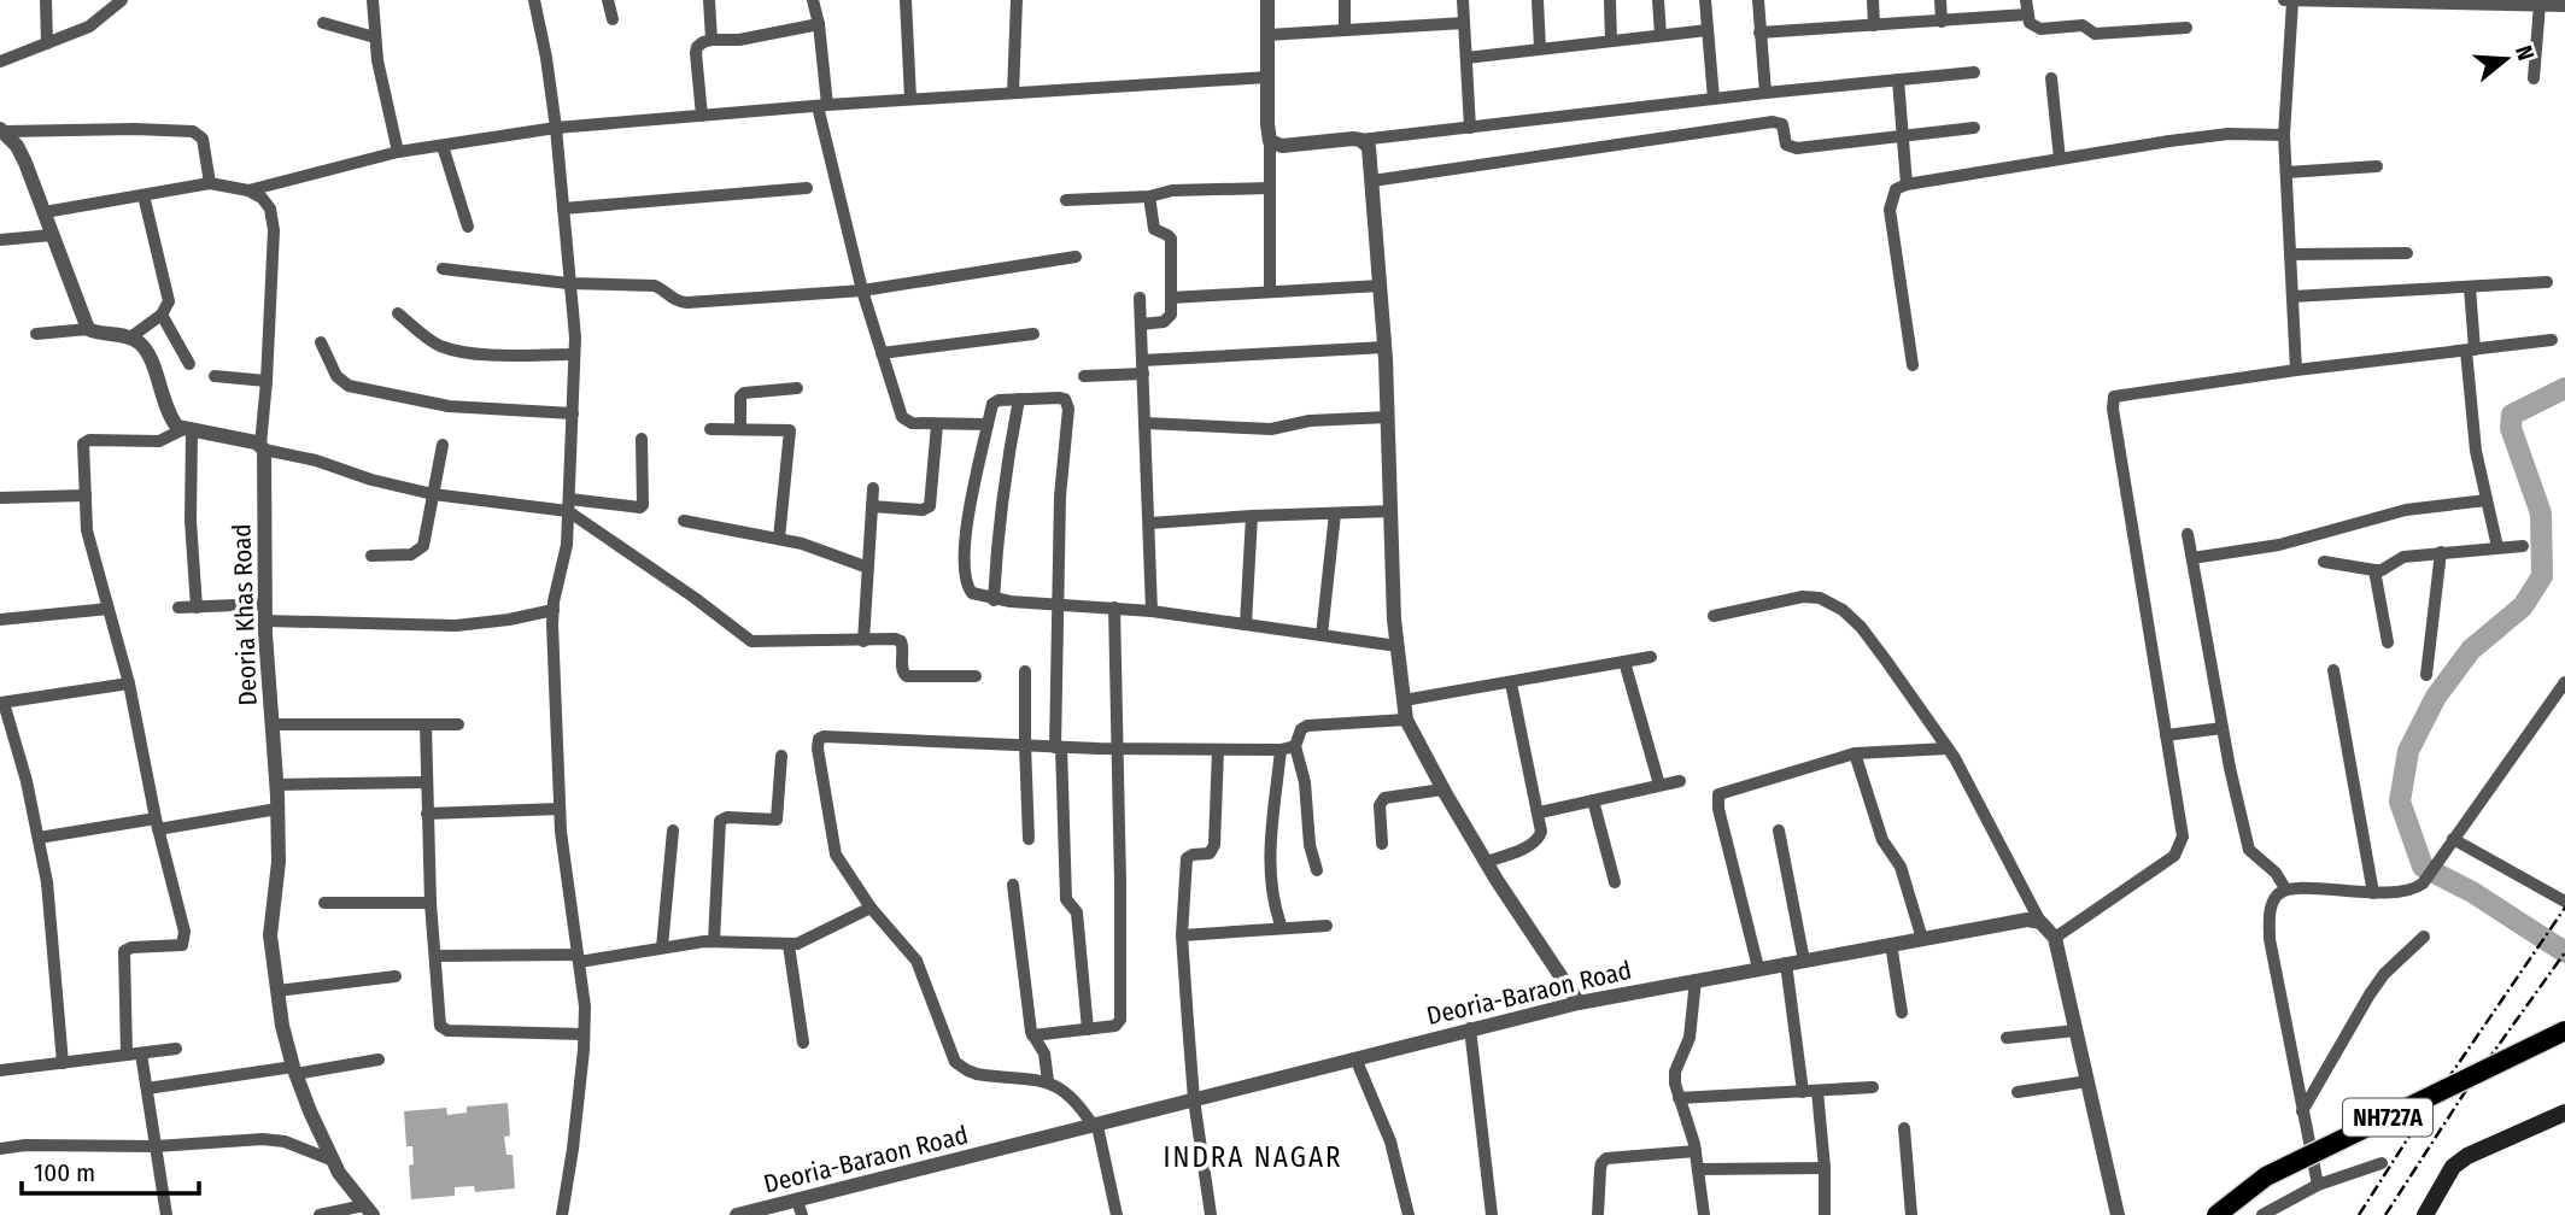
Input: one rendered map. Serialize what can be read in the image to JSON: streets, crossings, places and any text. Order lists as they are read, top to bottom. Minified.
{"streets":{"highway":["NH727A"],"street":["Deoria Khas Road","Deoria-Baraon Road"]},"districts":["INDRA NAGAR"],"scale_bar":"100 m","north":"right"}
